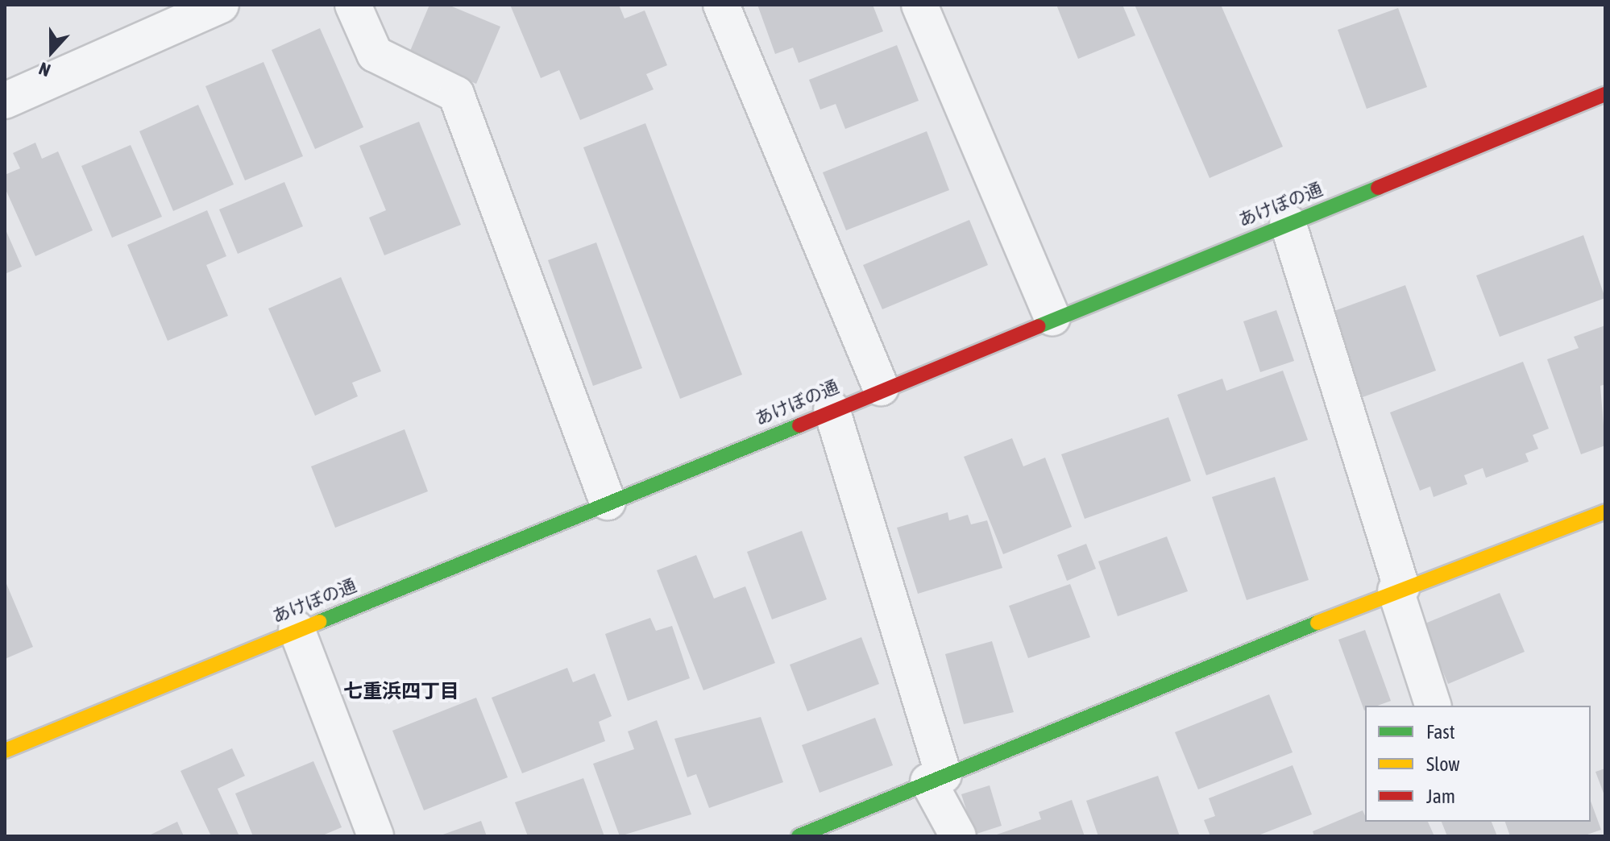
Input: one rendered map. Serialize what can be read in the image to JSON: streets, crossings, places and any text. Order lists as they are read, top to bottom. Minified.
{"streets":{"street":["あけぼの通"]},"districts":["七重浜四丁目"],"legend":["Fast","Slow","Jam"],"north":"bottom"}
